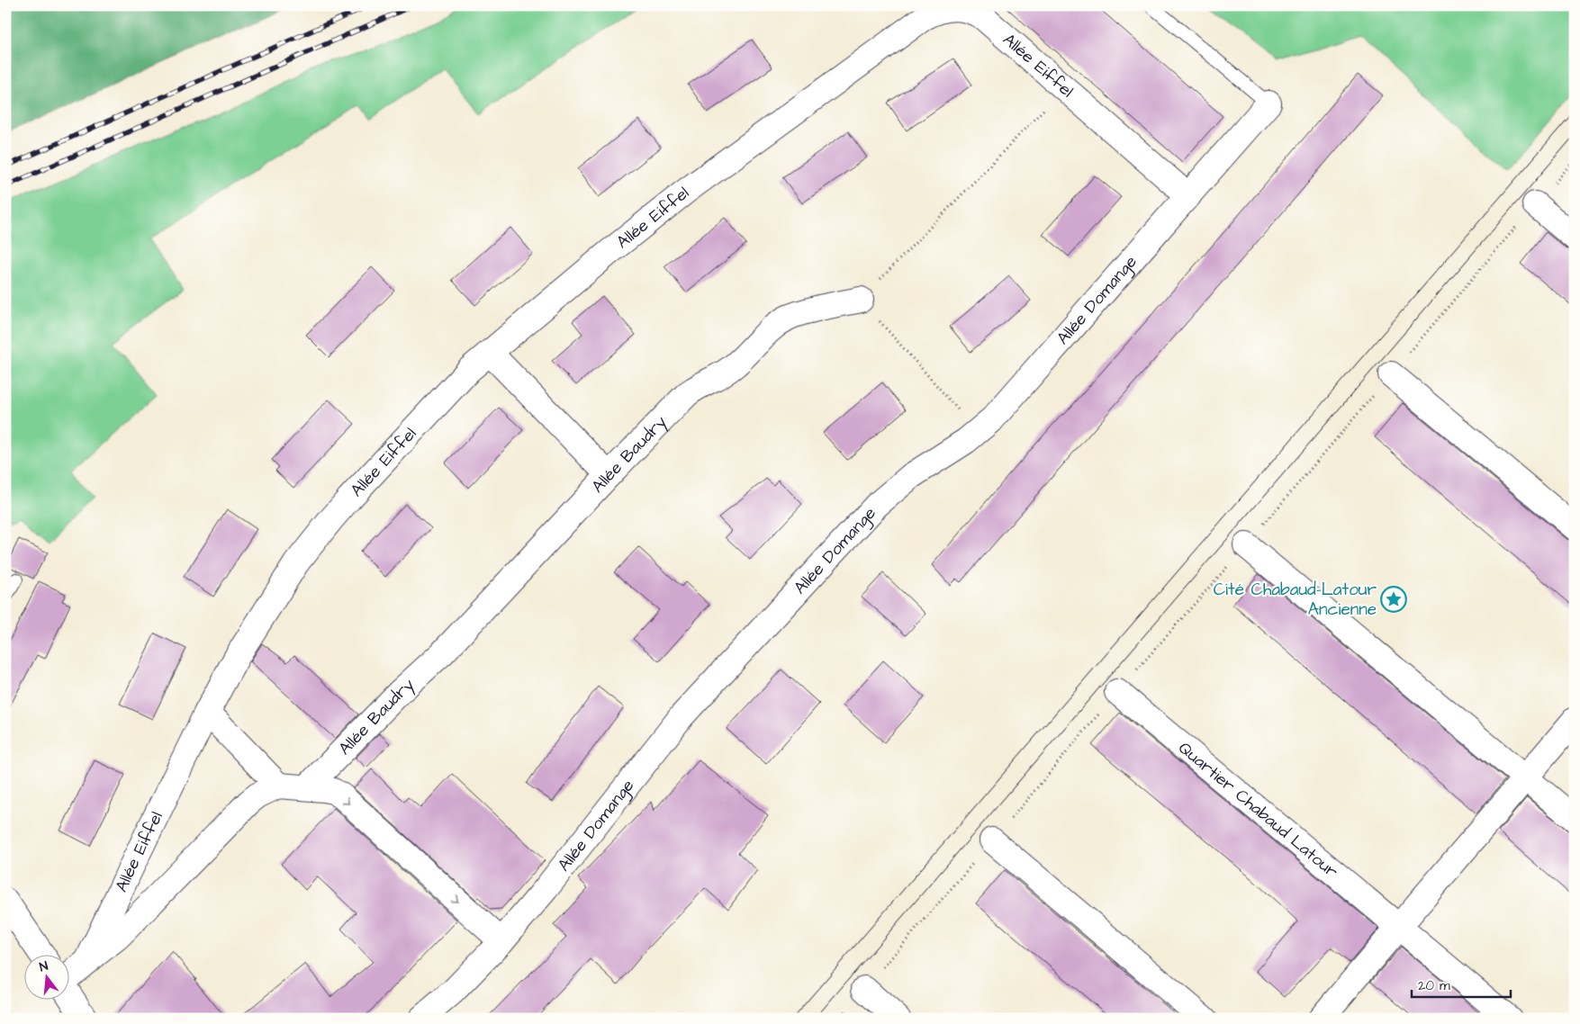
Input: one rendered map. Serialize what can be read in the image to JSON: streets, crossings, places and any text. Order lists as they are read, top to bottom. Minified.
{"streets":{"street":["Allée Eiffel","Allée Domange","Allée Baudry","Quartier Chabaud Latour"]},"crossings":[["Allée Eiffel","Allée Domange"]],"places":{"place":["Cité Chabaud-Latour Ancienne"]},"scale_bar":"20 m","north":"top"}
